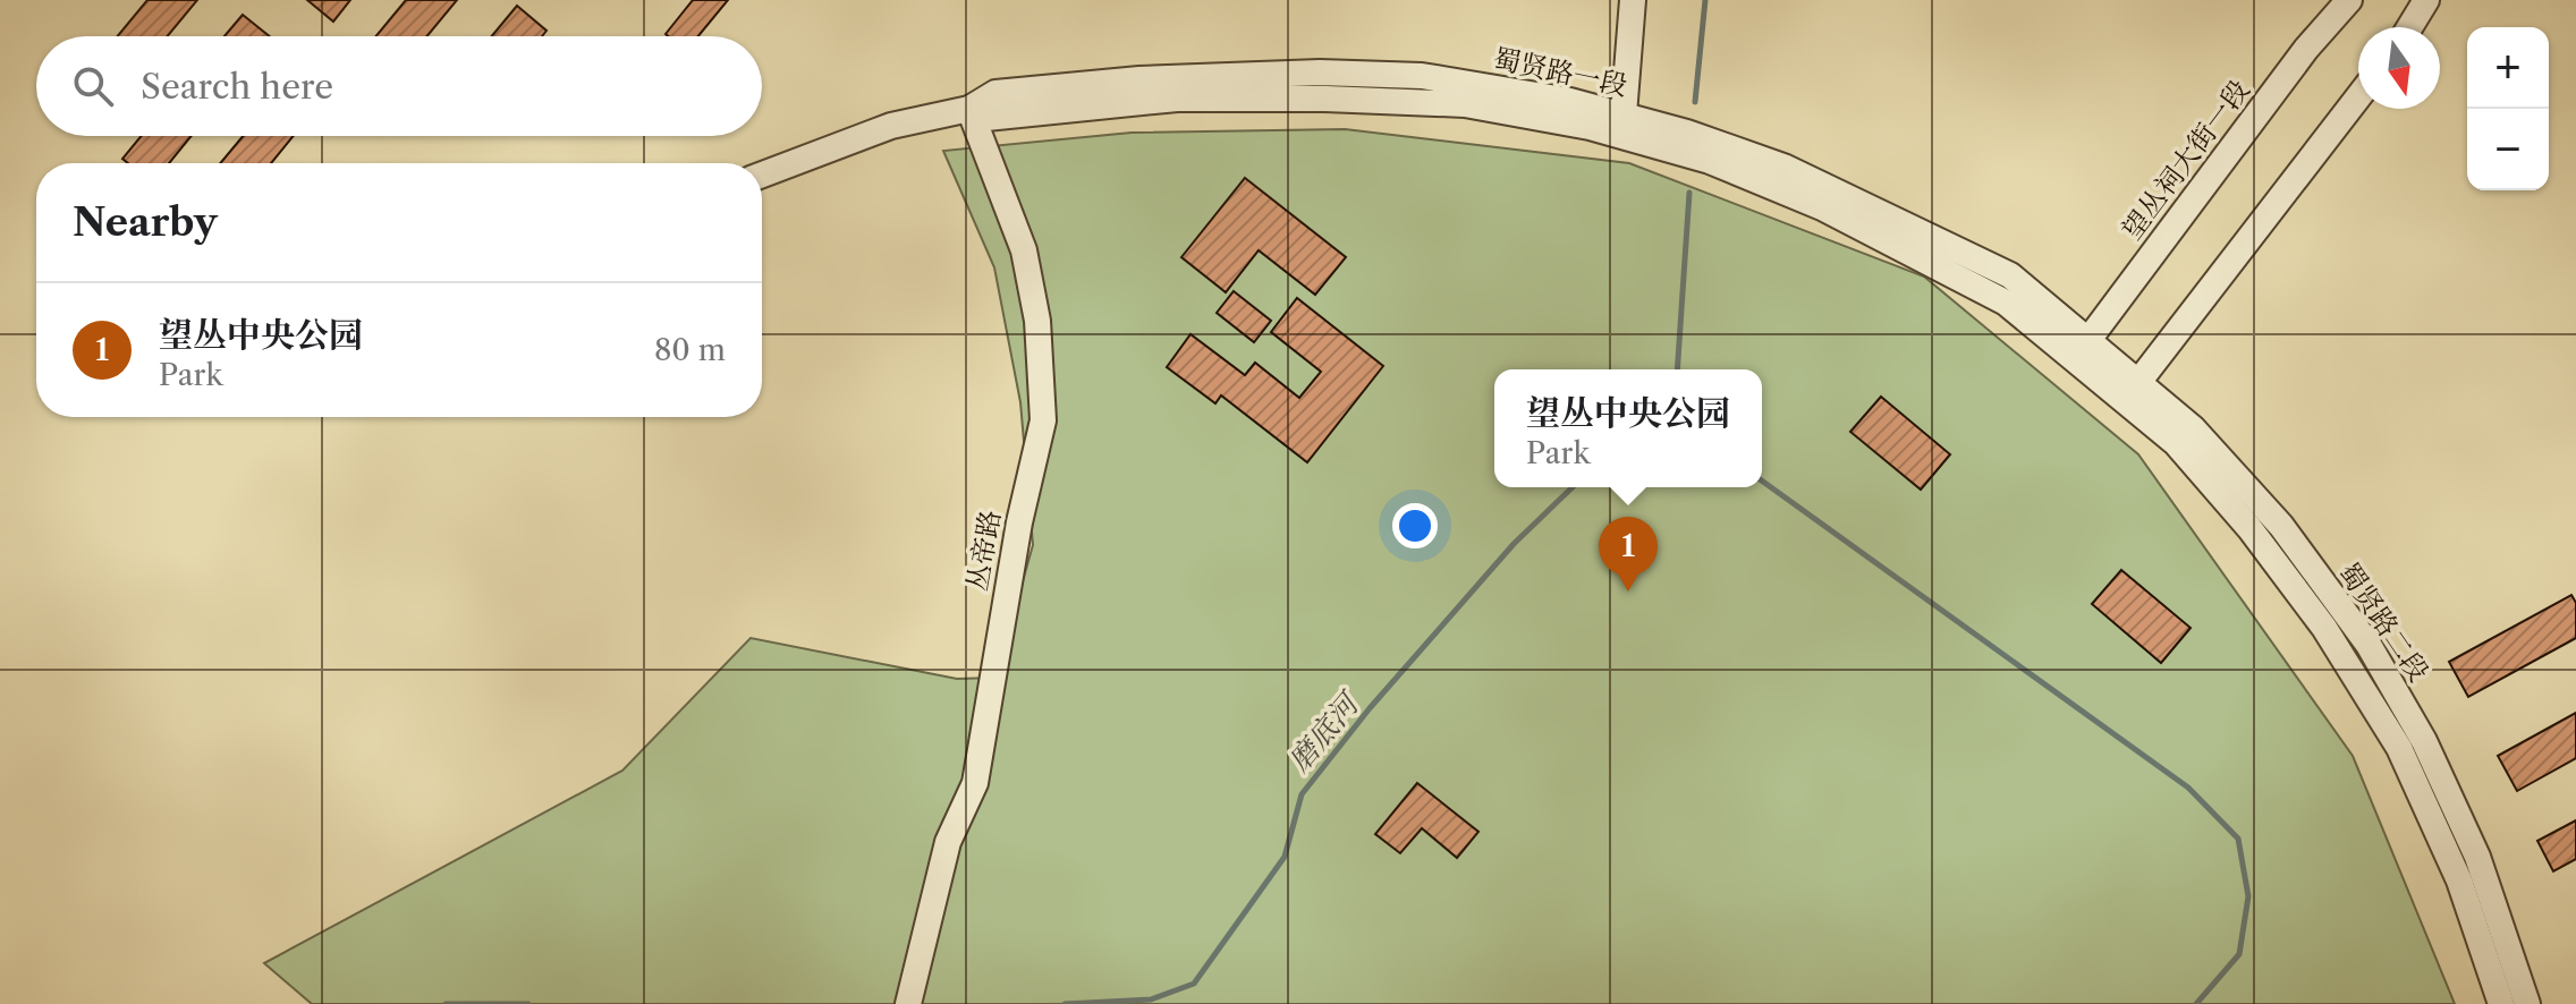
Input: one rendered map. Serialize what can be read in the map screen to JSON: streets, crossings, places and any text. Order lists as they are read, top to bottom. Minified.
{"streets":{"street":["蜀贤路一段","望丛祠大街一段","丛帝路","蜀贤路二段"]},"crossings":[["蜀贤路一段","望丛祠大街一段"],["蜀贤路一段","丛帝路"],["蜀贤路一段","蜀贤路二段"],["望丛祠大街一段","蜀贤路二段"]],"water":["磨底河"],"north":"bottom","page":{"map_buttons":["+","−"],"search":"Search here","heading":"Nearby","list":[{"mark":"1","name":"望丛中央公园","note":"Park","value":"80 m"}],"popup":["望丛中央公园","Park"],"pins":"1"}}
